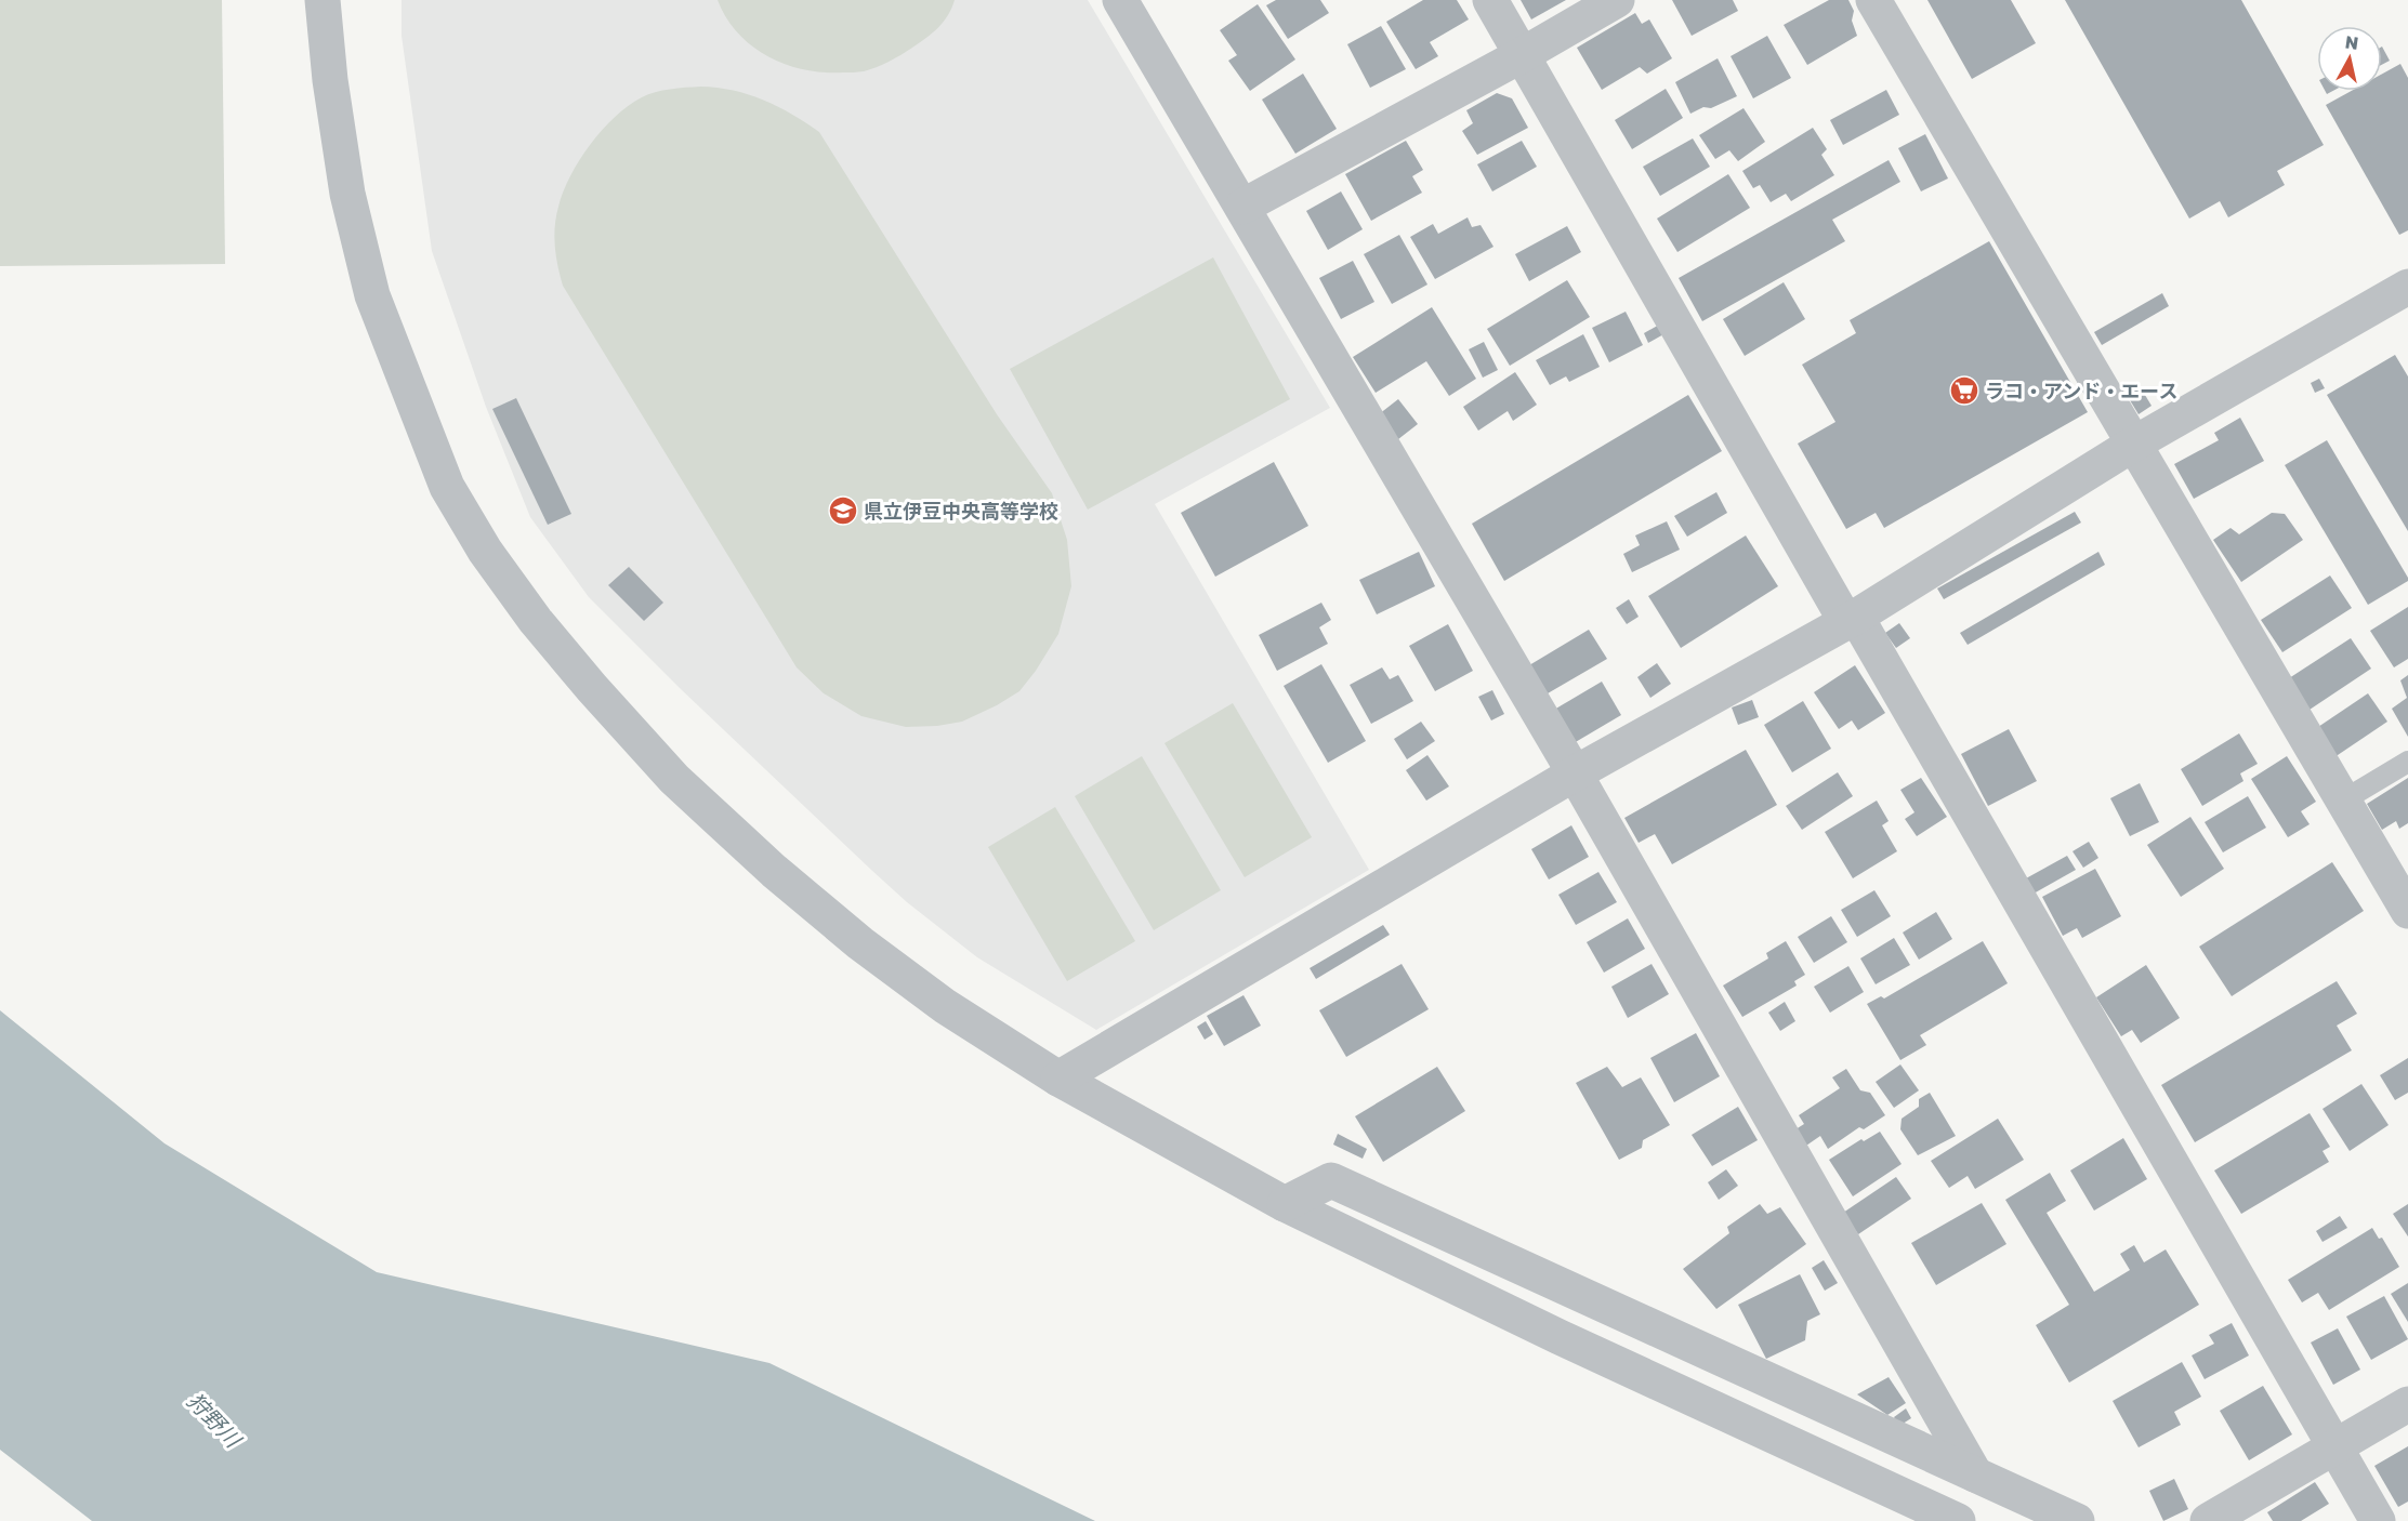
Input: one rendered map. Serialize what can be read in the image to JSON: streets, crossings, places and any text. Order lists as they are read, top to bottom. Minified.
{"water":["狩野川"],"places":{"supermarket":["ラコ・アンド・エース"],"school or university":["県立伊豆中央高等学校"]},"north":"top"}
